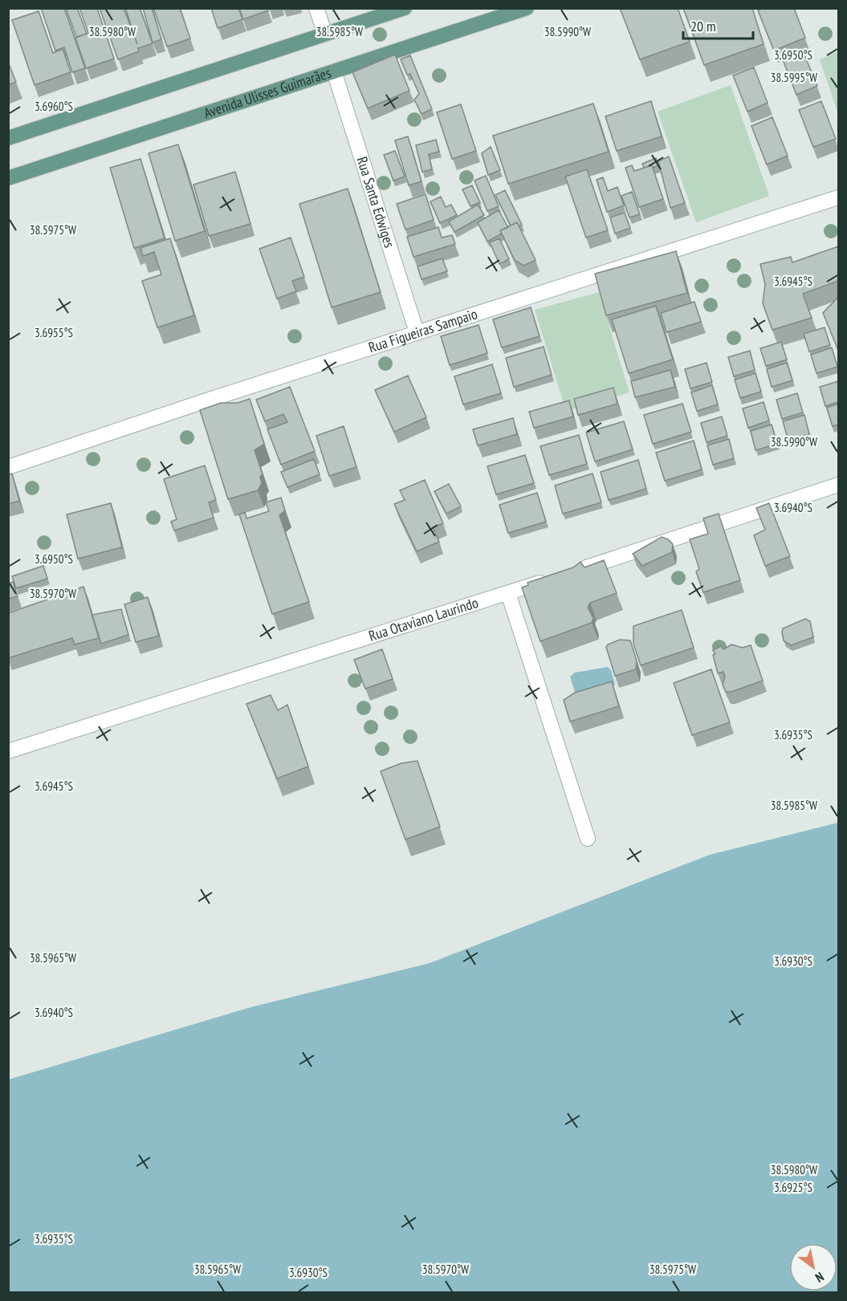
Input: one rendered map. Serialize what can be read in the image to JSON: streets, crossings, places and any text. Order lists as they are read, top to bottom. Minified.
{"streets":{"main road":["Avenida Ulisses Guimarães"],"street":["Rua Santa Edwiges","Rua Figueiras Sampaio","Rua Otaviano Laurindo"]},"crossings":[["Avenida Ulisses Guimarães","Rua Santa Edwiges"],["Rua Santa Edwiges","Rua Figueiras Sampaio"]],"scale_bar":"20 m","north":"bottom right","coordinates":["38.5980°W","38.5985°W","38.5990°W","3.6950°S","38.5995°W","3.6960°S","38.5975°W","3.6945°S","3.6955°S","3.6940°S","38.5970°W","3.6935°S","38.5965°W","3.6930°S","3.6925°S"]}
